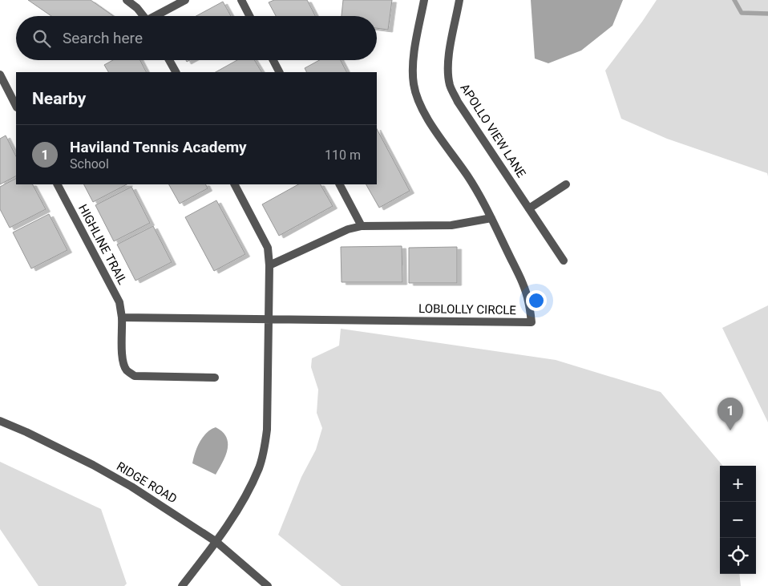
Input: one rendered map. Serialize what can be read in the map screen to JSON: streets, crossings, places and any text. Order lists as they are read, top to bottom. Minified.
{"streets":{"street":["APOLLO VIEW LANE","HIGHLINE TRAIL","LOBLOLLY CIRCLE","RIDGE ROAD"]},"crossings":[["HIGHLINE TRAIL","LOBLOLLY CIRCLE"]],"page":{"search":"Search here","heading":"Nearby","list":[{"mark":"1","name":"Haviland Tennis Academy","note":"School","value":"110 m"}],"pins":"1","map_buttons":["+","−"]}}
